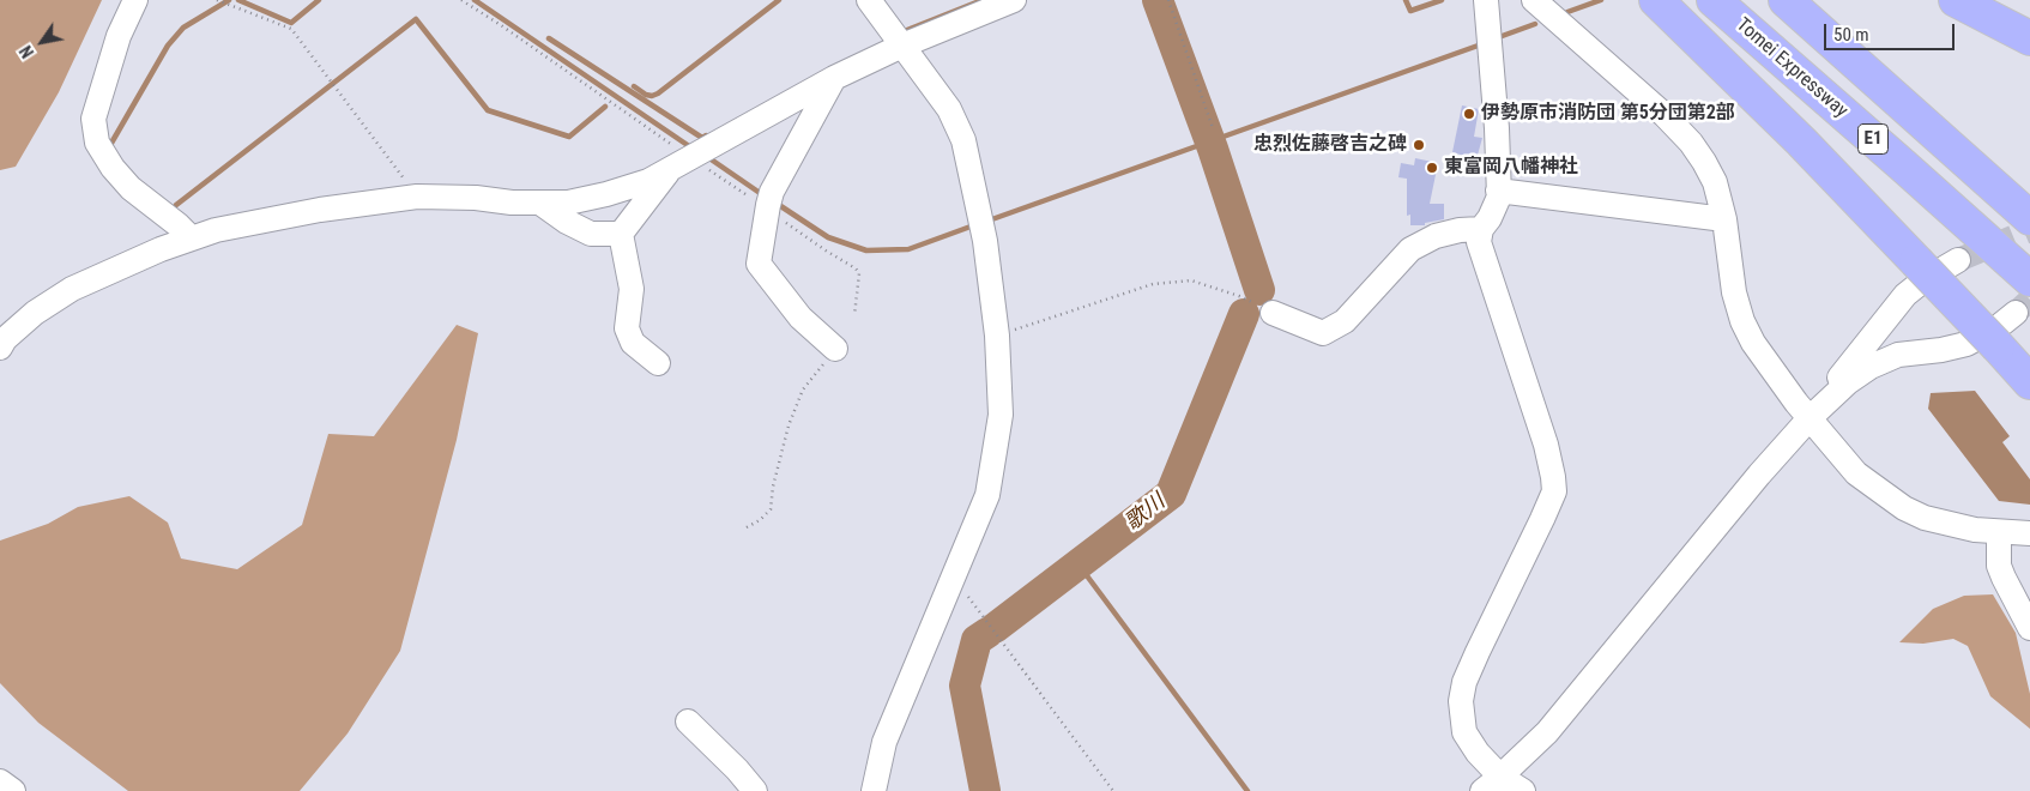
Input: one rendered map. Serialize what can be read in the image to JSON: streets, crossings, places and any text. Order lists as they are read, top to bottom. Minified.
{"streets":{"highway":["Tomei Expressway","E1"]},"water":["歌川"],"places":["伊勢原市消防団 第5分団第2部","忠烈佐藤啓吉之碑","東富岡八幡神社"],"scale_bar":"50 m","north":"bottom left"}
